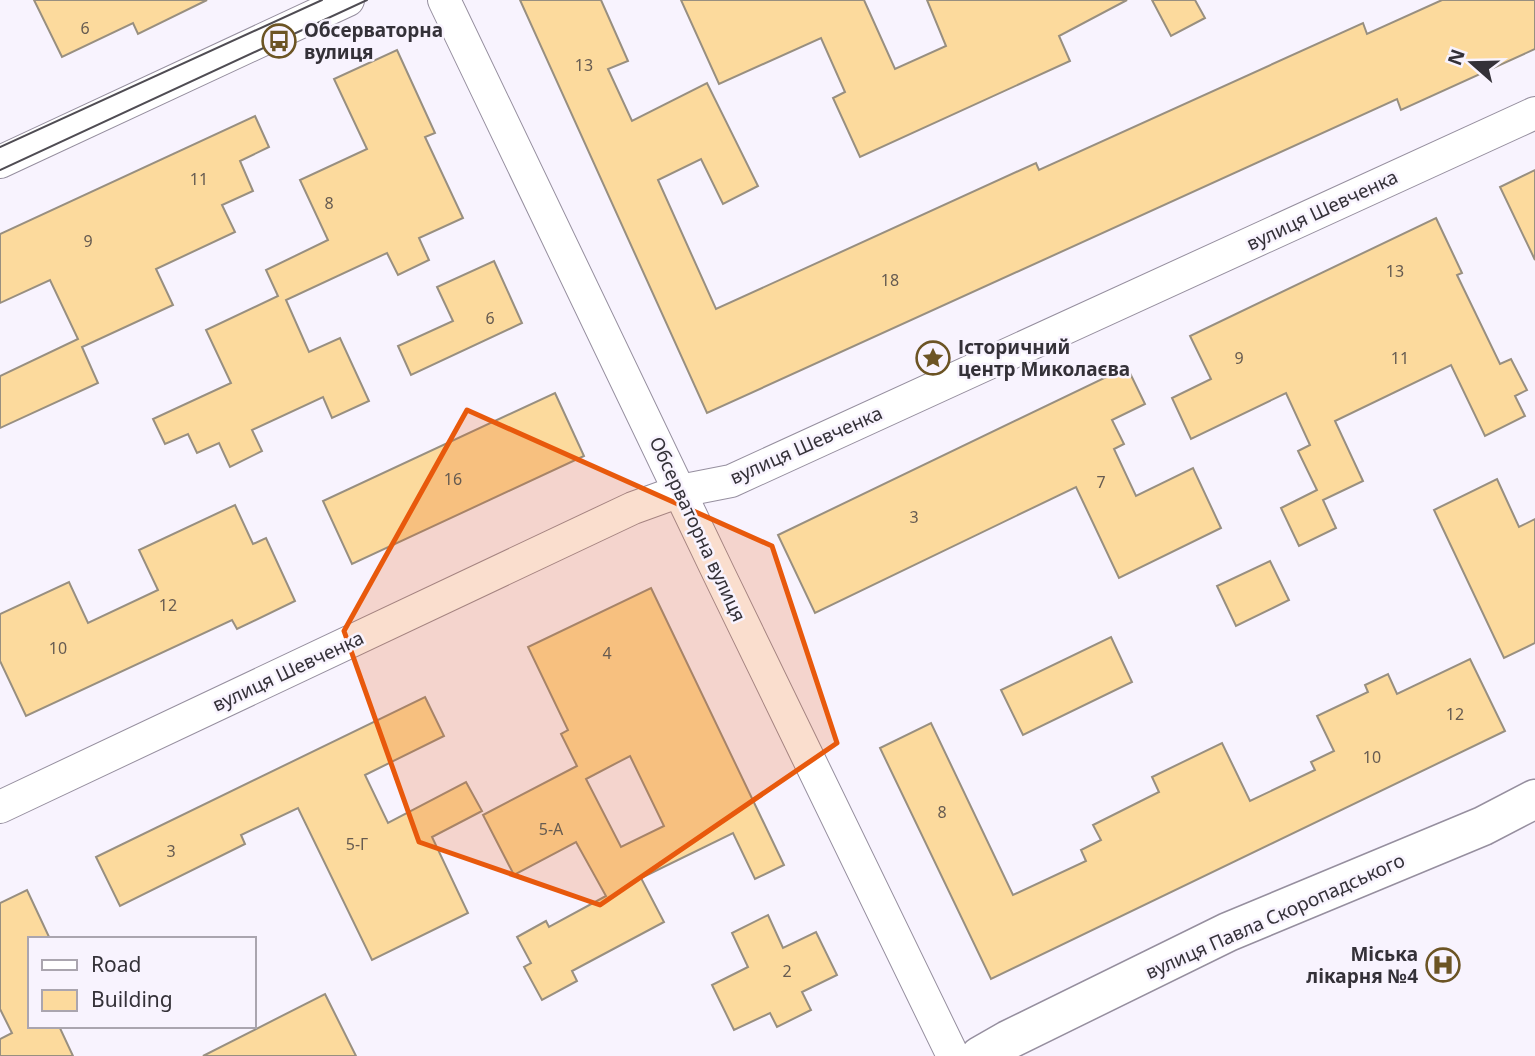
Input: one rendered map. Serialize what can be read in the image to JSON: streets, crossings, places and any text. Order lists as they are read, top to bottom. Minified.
{"streets":{"street":["вулиця Шевченка","Обсерваторна вулиця","вулиця Павла Скоропадського"]},"crossings":[["вулиця Шевченка","Обсерваторна вулиця"]],"places":{"bus stop":["Обсерваторна вулиця"],"place":["Історичний центр Миколаєва"],"hospital":["Міська лікарня №4"]},"house_numbers":["6","13","11","8","9","13","18","6","9","11","16","7","3","12","10","4","12","10","8","5-А","5-Г","3","2"],"legend":["Road","Building"],"north":"left"}
